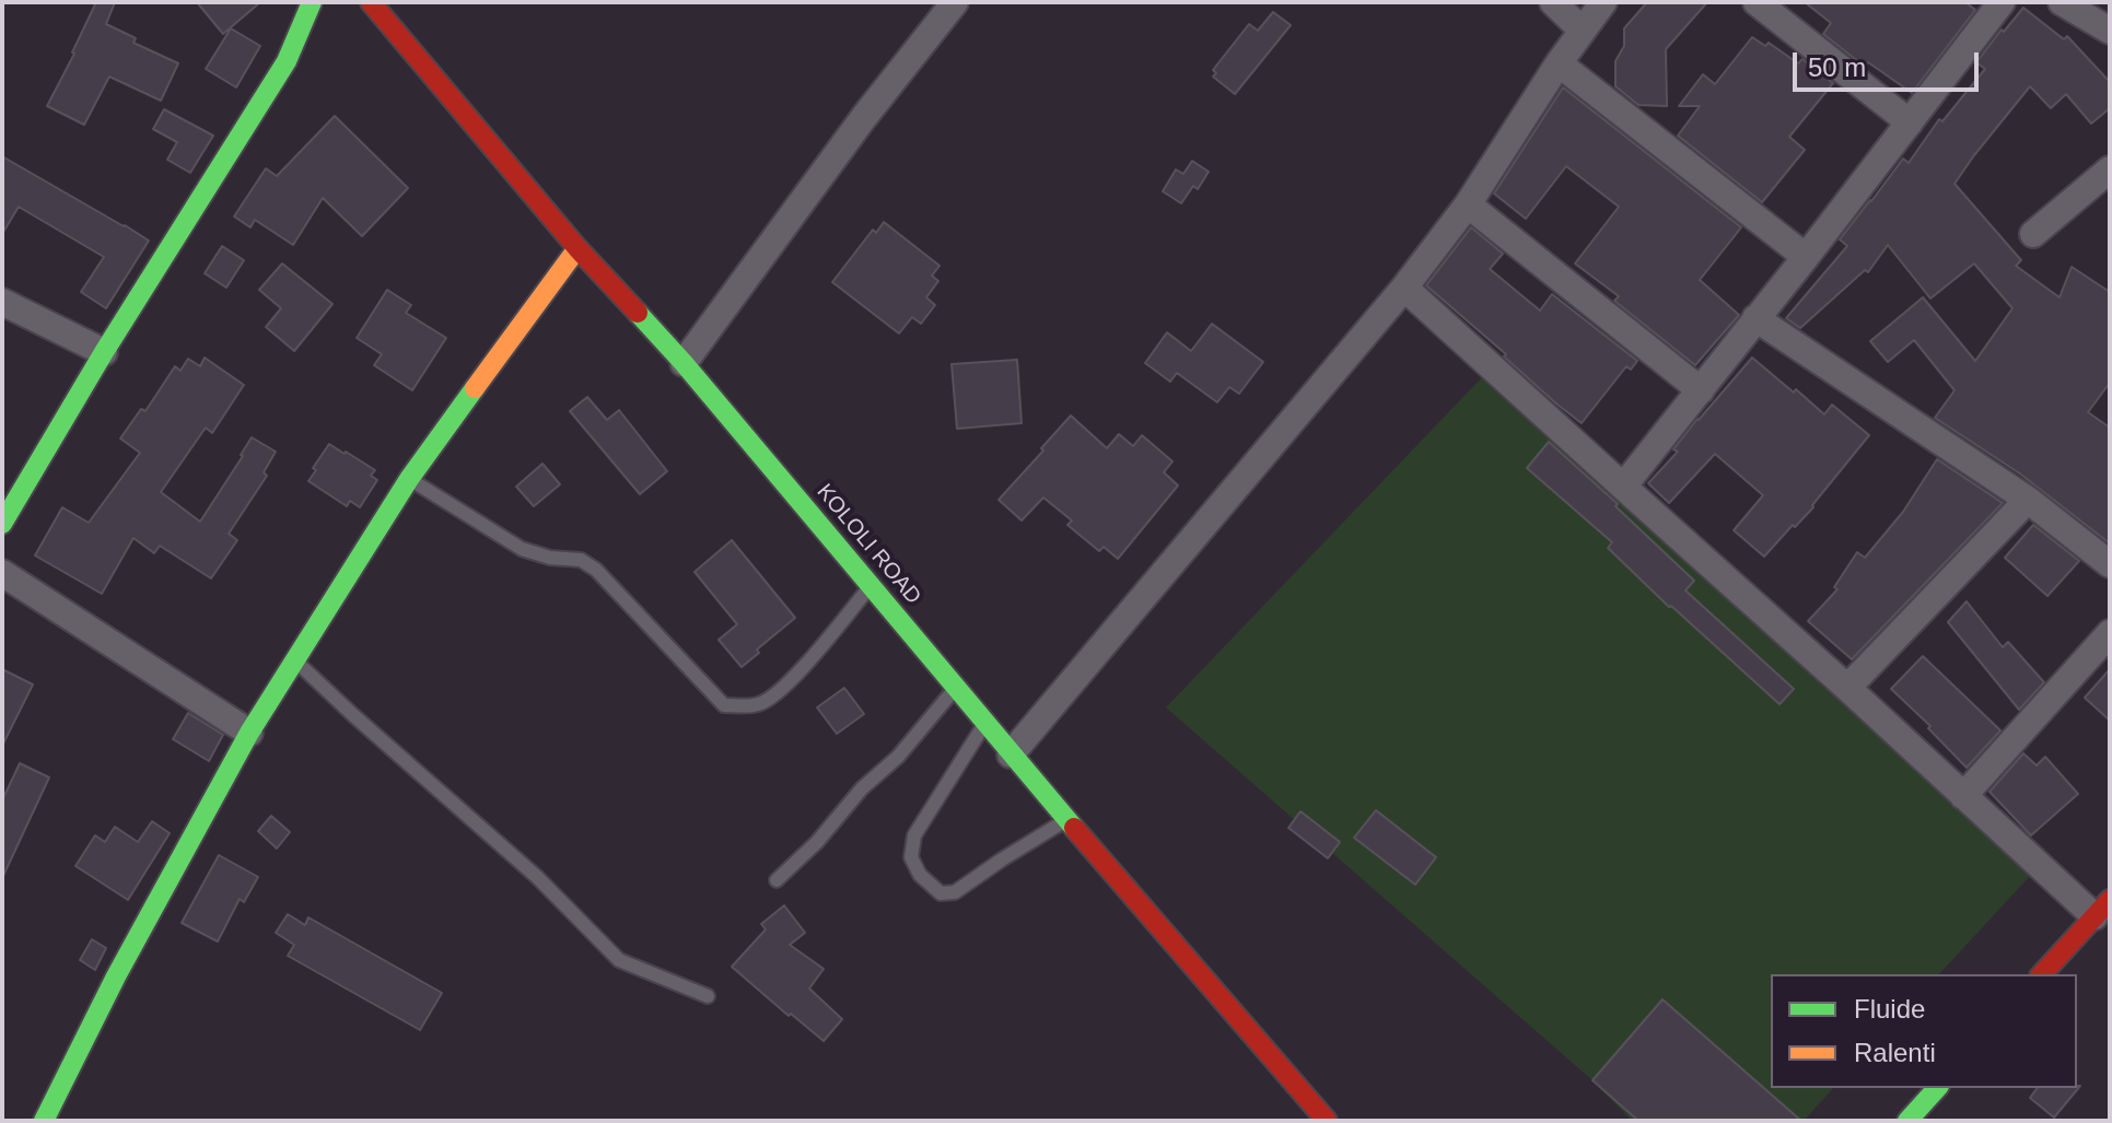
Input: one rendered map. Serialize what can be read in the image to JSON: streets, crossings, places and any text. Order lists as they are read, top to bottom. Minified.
{"streets":{"street":["KOLOLI ROAD"]},"legend":["Fluide","Ralenti"],"scale_bar":"50 m"}
